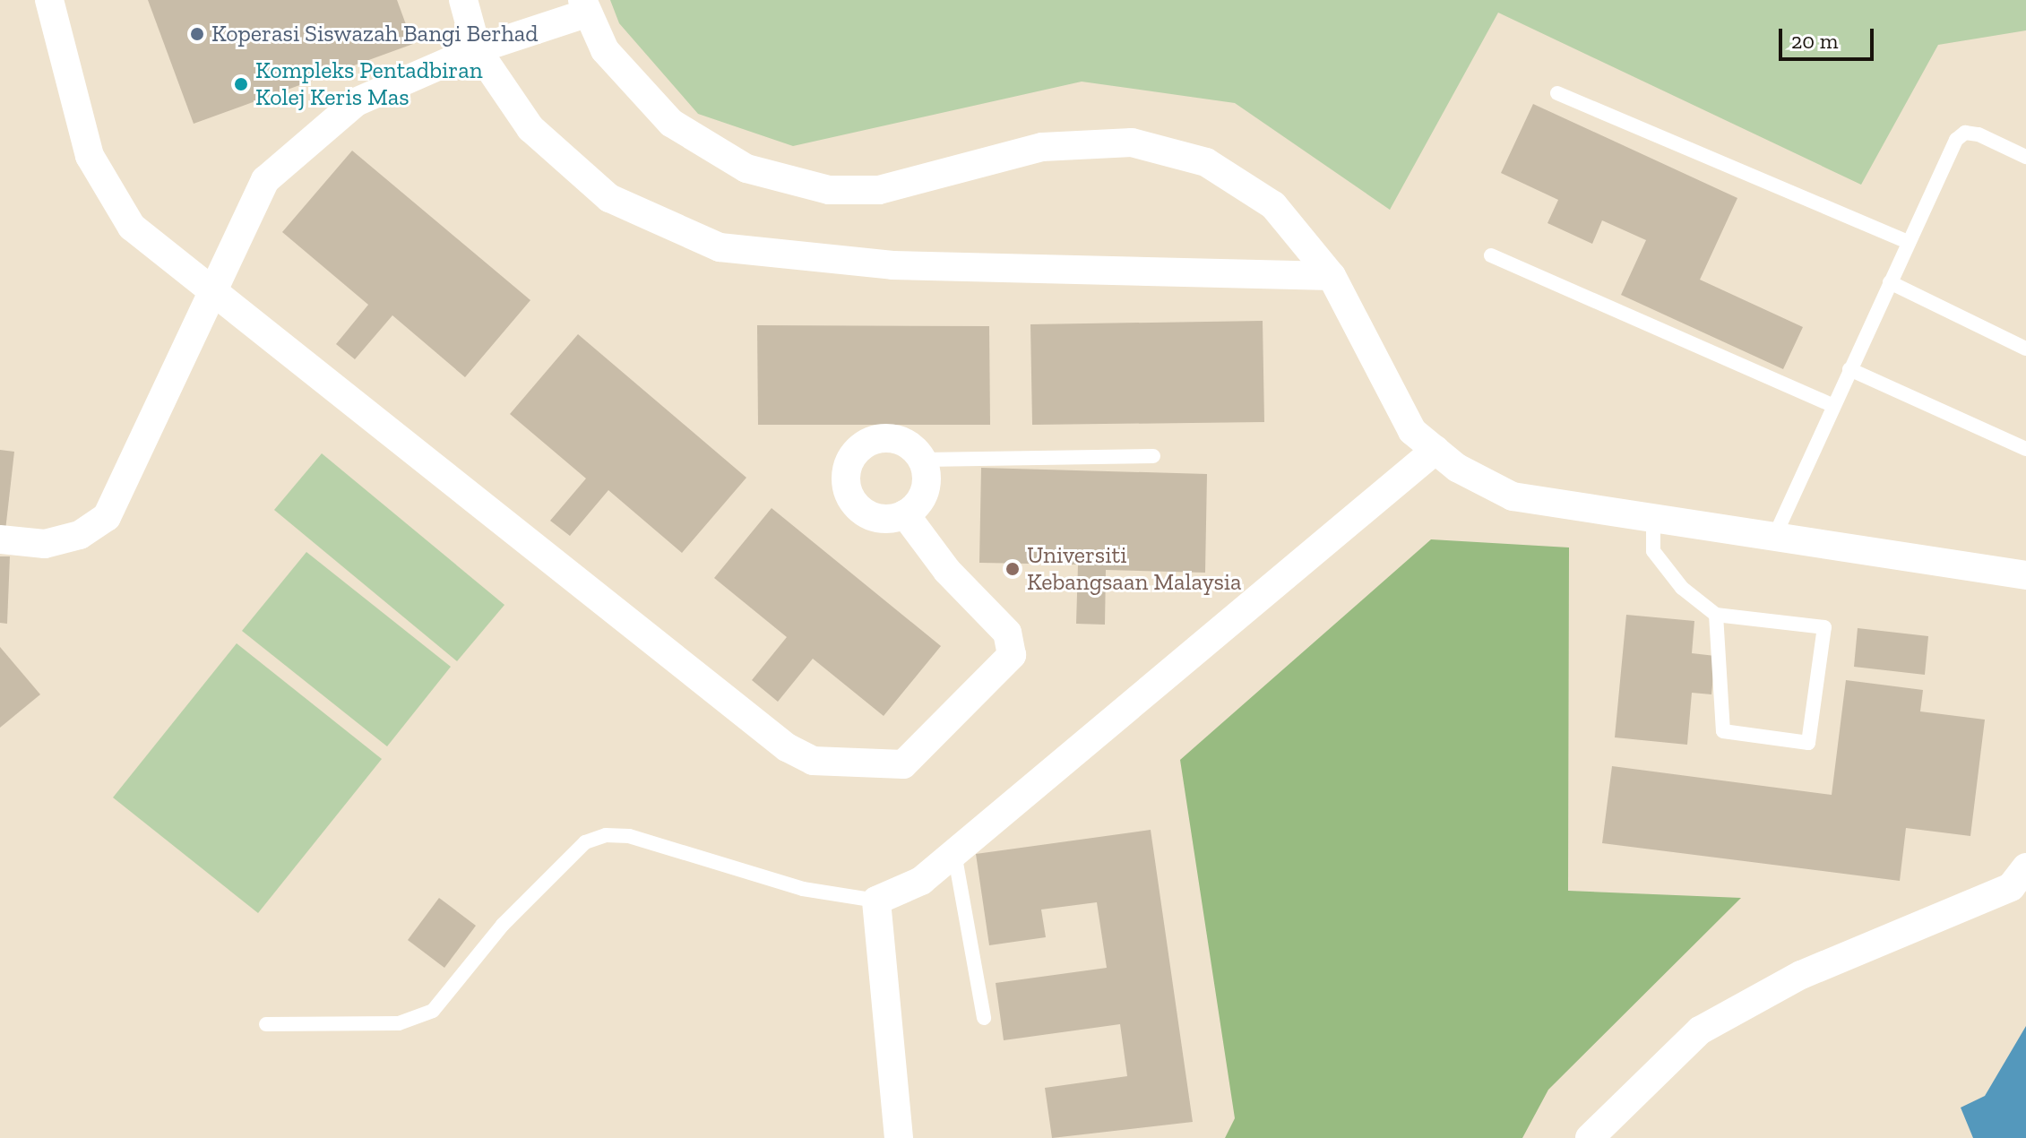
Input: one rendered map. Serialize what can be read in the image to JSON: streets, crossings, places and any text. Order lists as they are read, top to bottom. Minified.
{"places":["Koperasi Siswazah Bangi Berhad","Kompleks Pentadbiran Kolej Keris Mas","Universiti Kebangsaan Malaysia"],"scale_bar":"20 m"}
